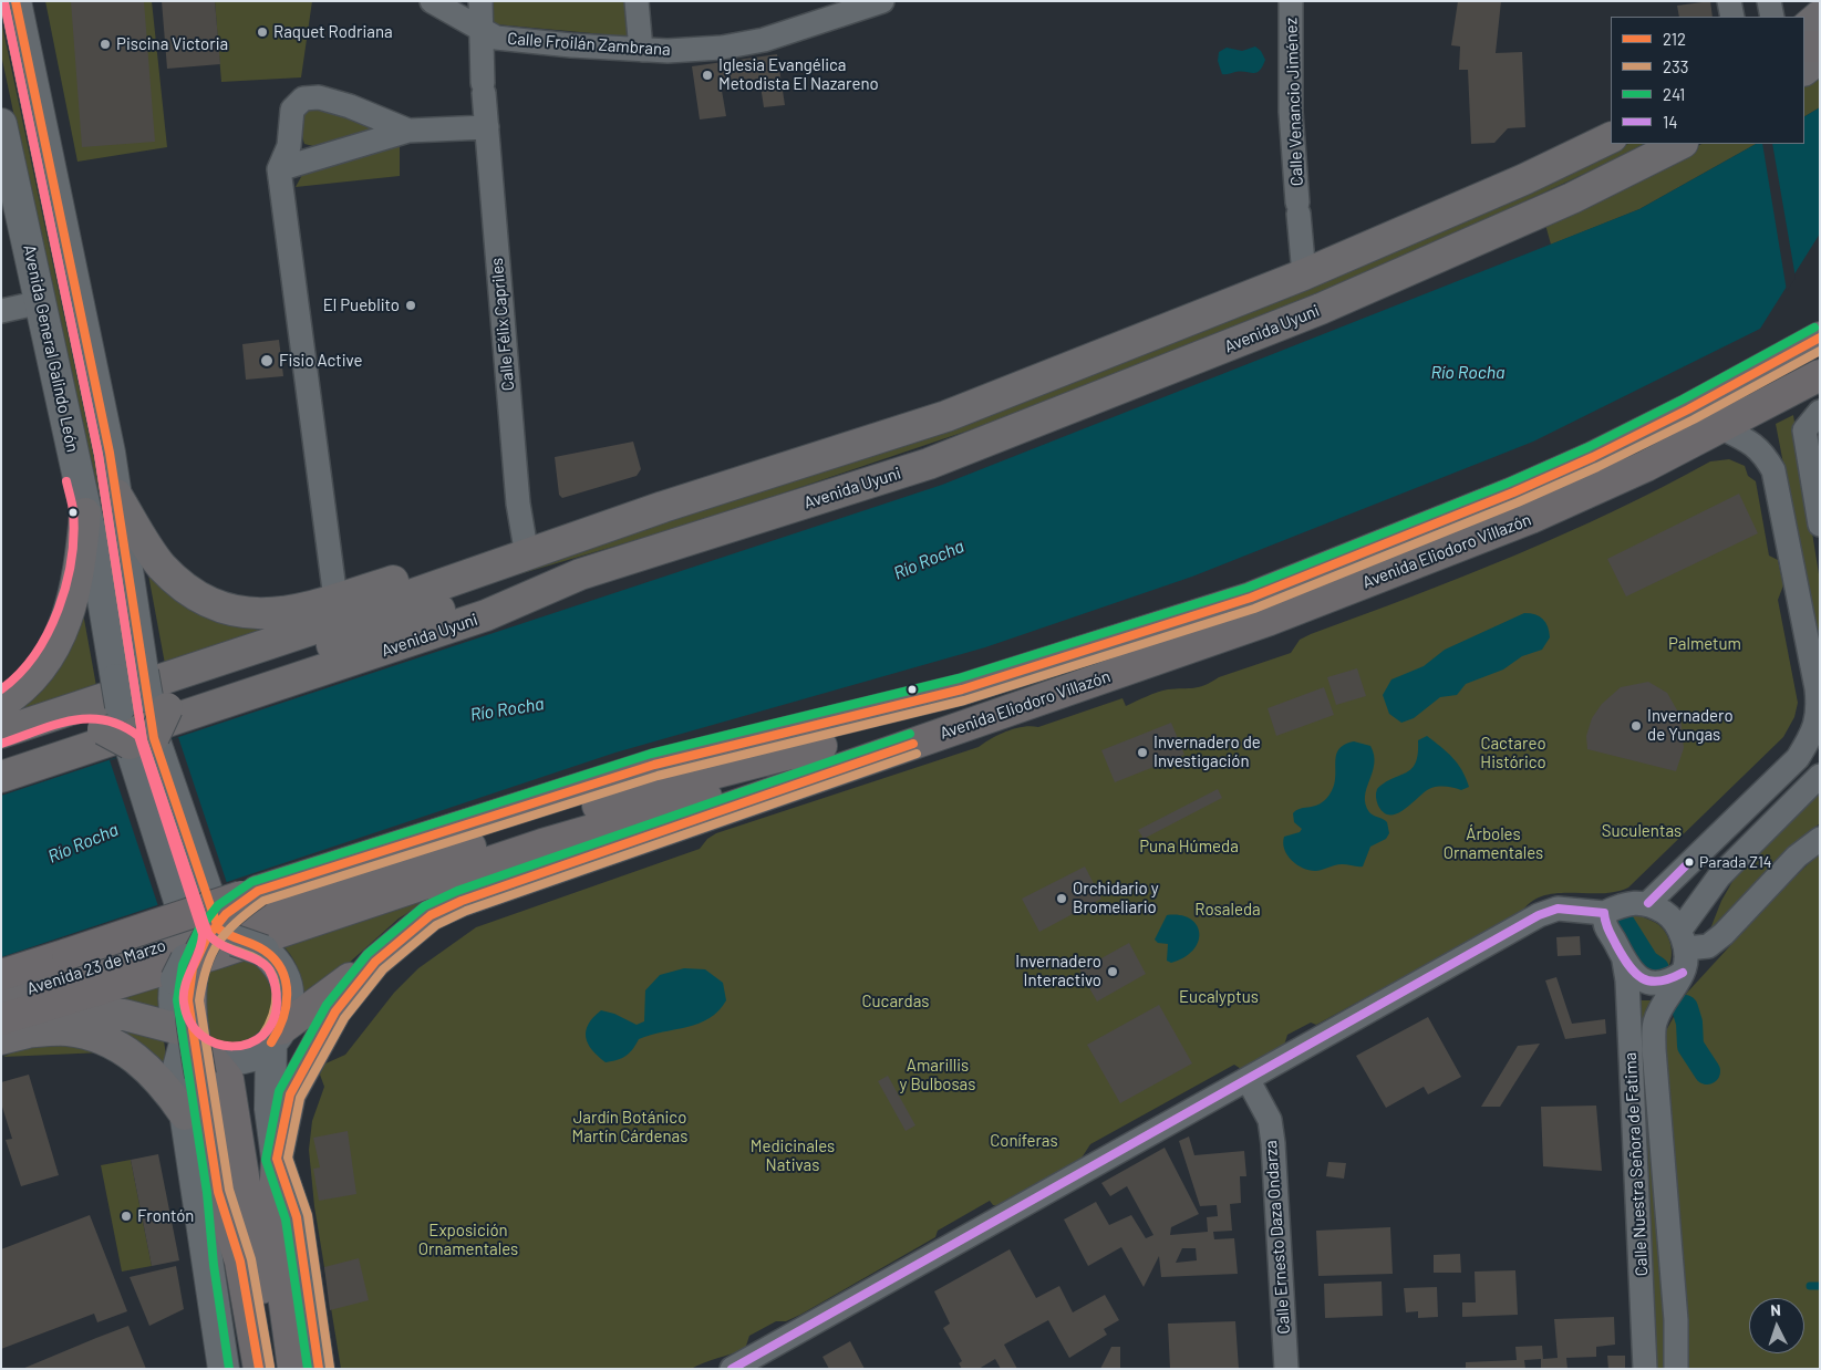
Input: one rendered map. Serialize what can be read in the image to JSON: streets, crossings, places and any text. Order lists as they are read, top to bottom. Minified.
{"streets":{"highway":["Avenida Eliodoro Villazón"],"main road":["Avenida Uyuni","Avenida General Galindo León","Avenida 23 de Marzo"],"street":["Calle Froilán Zambrana","Calle Venancio Jiménez","Calle Félix Capriles","Calle Nuestra Señora de Fatima","Calle Ernesto Daza Ondarza"]},"crossings":[["Calle Froilán Zambrana","Calle Félix Capriles"],["Avenida General Galindo León","Avenida 23 de Marzo"]],"water":["Río Rocha"],"parks":["Palmetum","Cactareo Histórico","Suculentas","Árboles Ornamentales","Puna Húmeda","Rosaleda","Eucalyptus","Cucardas","Amarillis y Bulbosas","Jardín Botánico Martín Cárdenas","Coníferas","Medicinales Nativas","Exposición Ornamentales"],"places":["Raquet Rodriana","Piscina Victoria","Iglesia Evangélica Metodista El Nazareno","El Pueblito","Fisio Active","Invernadero de Yungas","Invernadero de Investigación","Parada Z14","Orchidario y Bromeliario","Invernadero Interactivo","Frontón"],"lines":["transit line 212","transit line 233","transit line 241","transit line 14"],"legend":["212","233","241","14"],"north":"top"}
